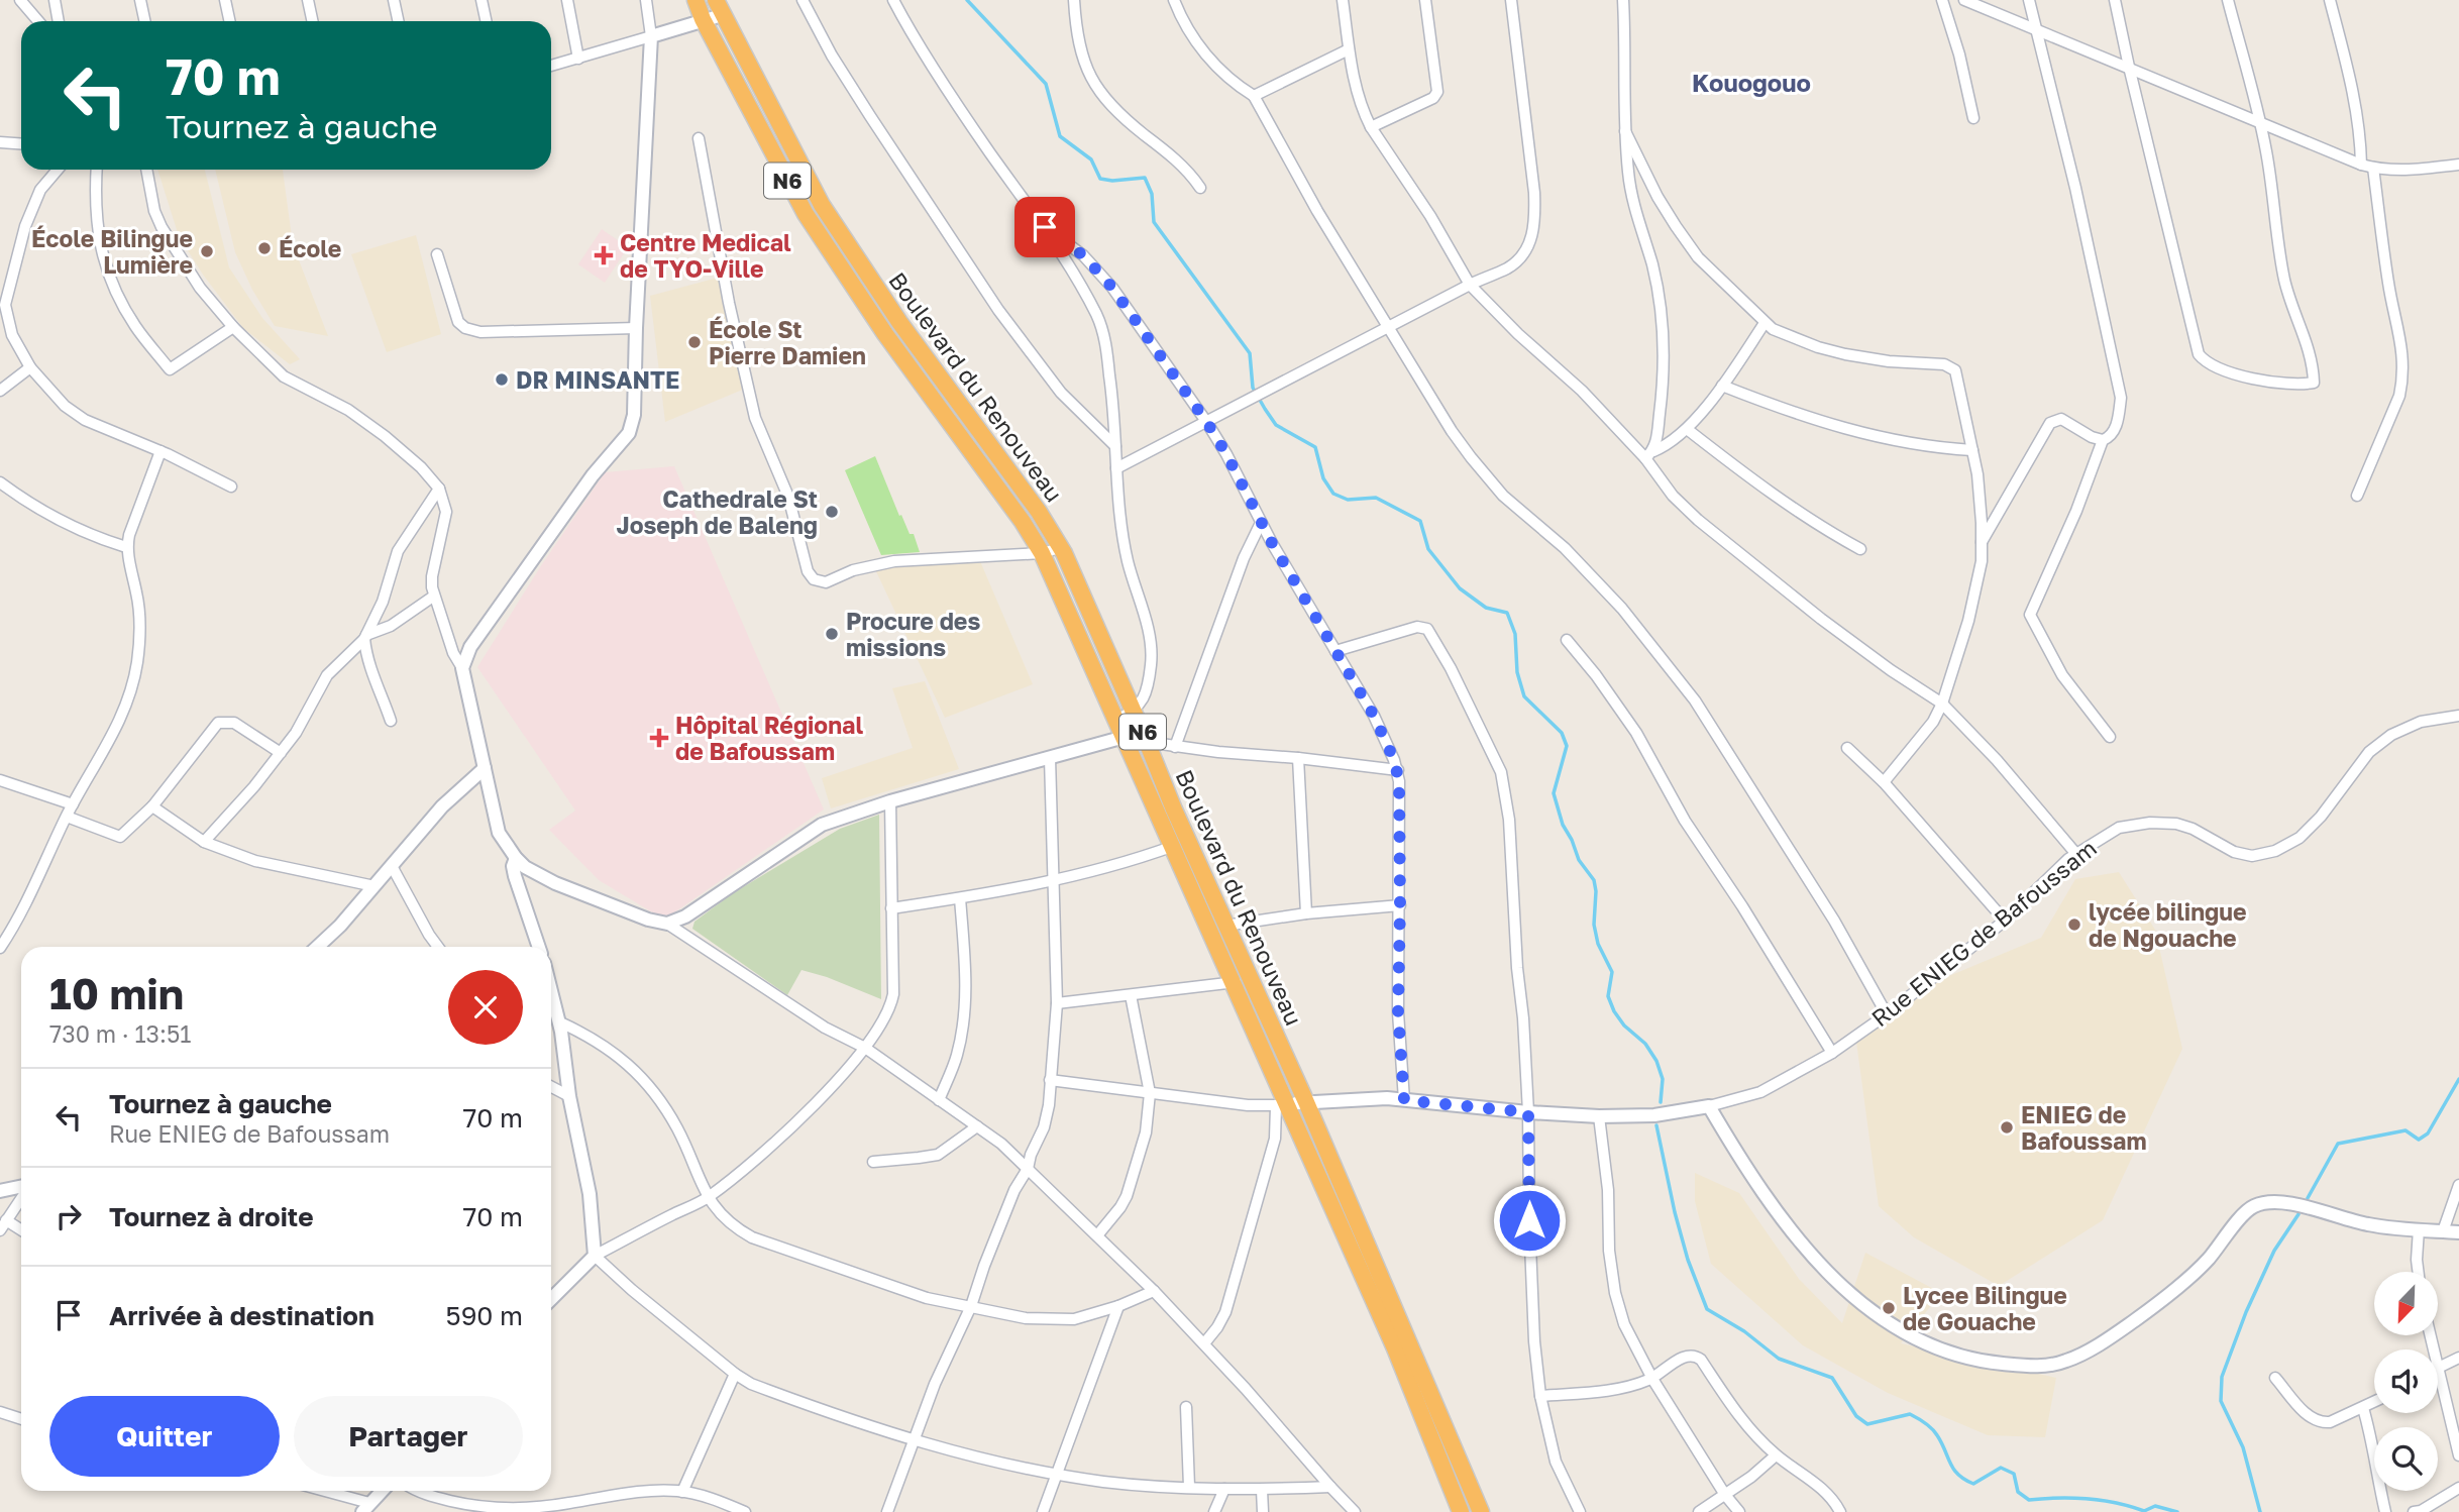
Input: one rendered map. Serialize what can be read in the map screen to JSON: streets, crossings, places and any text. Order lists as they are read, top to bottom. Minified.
{"streets":{"highway":["N6","Boulevard du Renouveau"],"street":["Rue ENIEG de Bafoussam"]},"crossings":[["N6","Boulevard du Renouveau"],["Boulevard du Renouveau","Rue ENIEG de Bafoussam"]],"districts":["Kouogouo"],"places":{"other":["École","École Bilingue Lumière","École St Pierre Damien","DR MINSANTE","Cathedrale St Joseph de Baleng","Procure des missions","lycée bilingue de Ngouache","ENIEG de Bafoussam","Lycee Bilingue de Gouache"],"health":["Centre Medical de TYO-Ville","Hôpital Régional de Bafoussam"]},"north":"bottom left","page":{"turn":["70 m","Tournez à gauche"],"heading":["10 min","730 m · 13:51"],"list":[{"name":"Tournez à gauche","note":"Rue ENIEG de Bafoussam","value":"70 m"},{"name":"Tournez à droite","value":"70 m"},{"name":"Arrivée à destination","value":"590 m"}],"buttons":["Quitter","Partager"]}}
